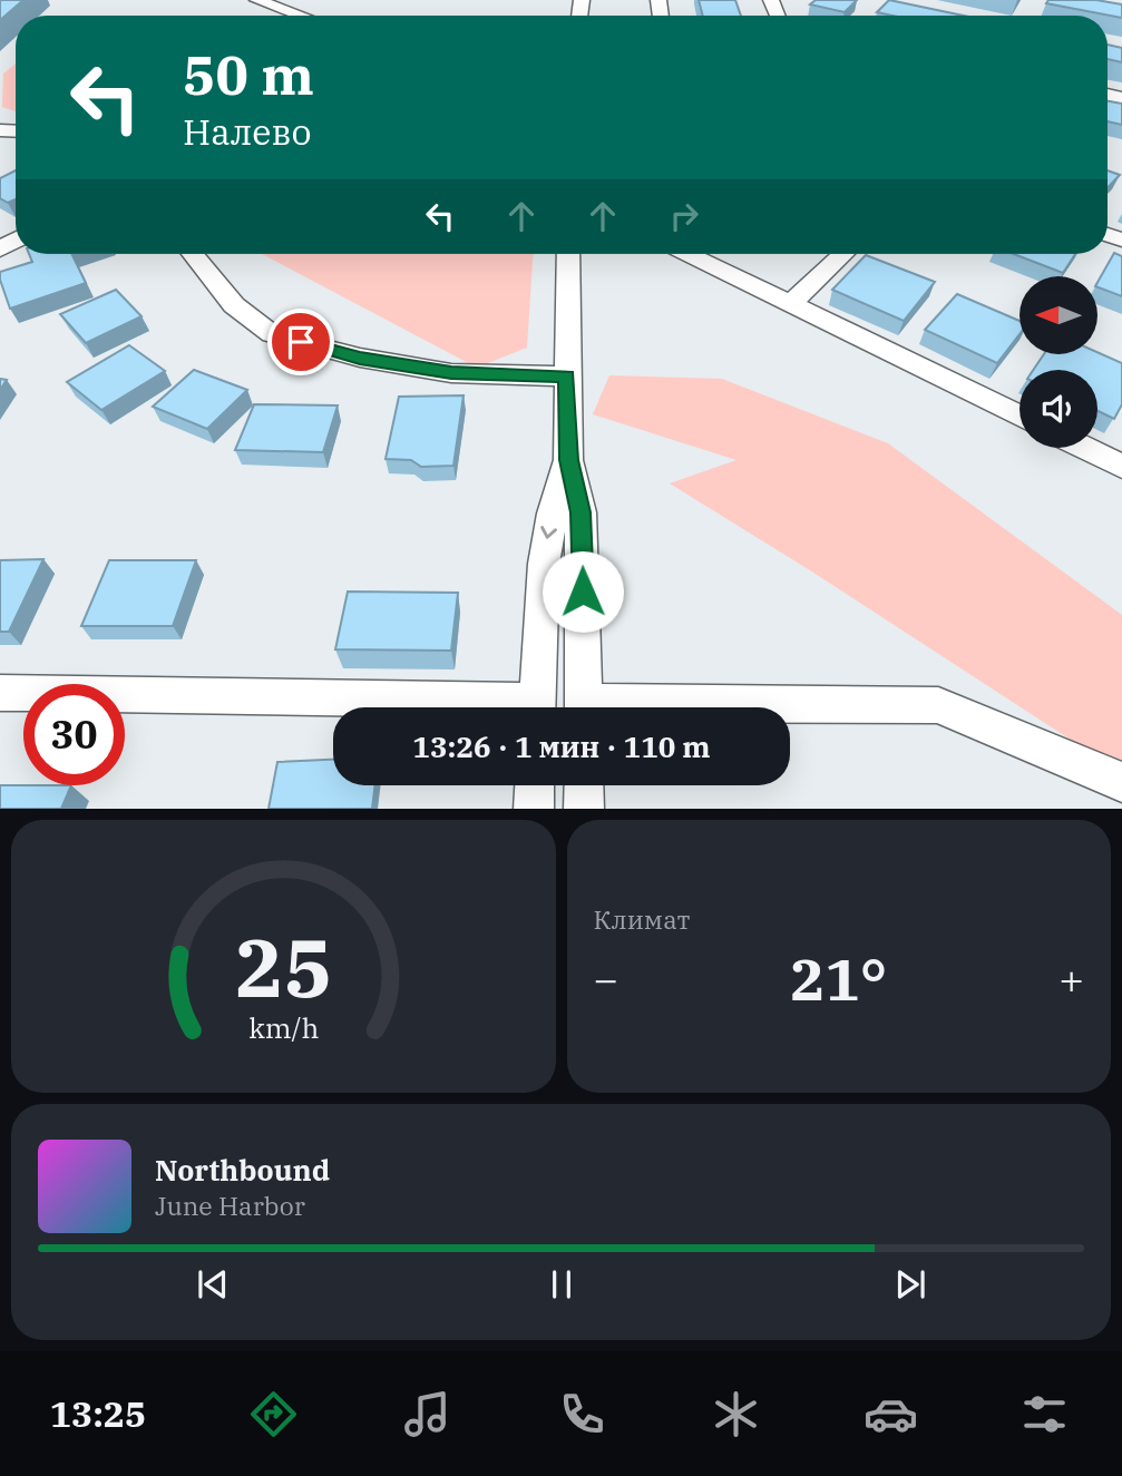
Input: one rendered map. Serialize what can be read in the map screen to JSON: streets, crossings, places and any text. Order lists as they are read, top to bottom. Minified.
{"north":"left","page":{"turn":["50 m","Налево"],"limit":"30","trip":"13:26 · 1 мин · 110 m","tile":"Климат","heat":["−","21°","+"],"song":["Northbound","June Harbor"],"tabs":"13:25","gauge":["25","km/h"]}}
